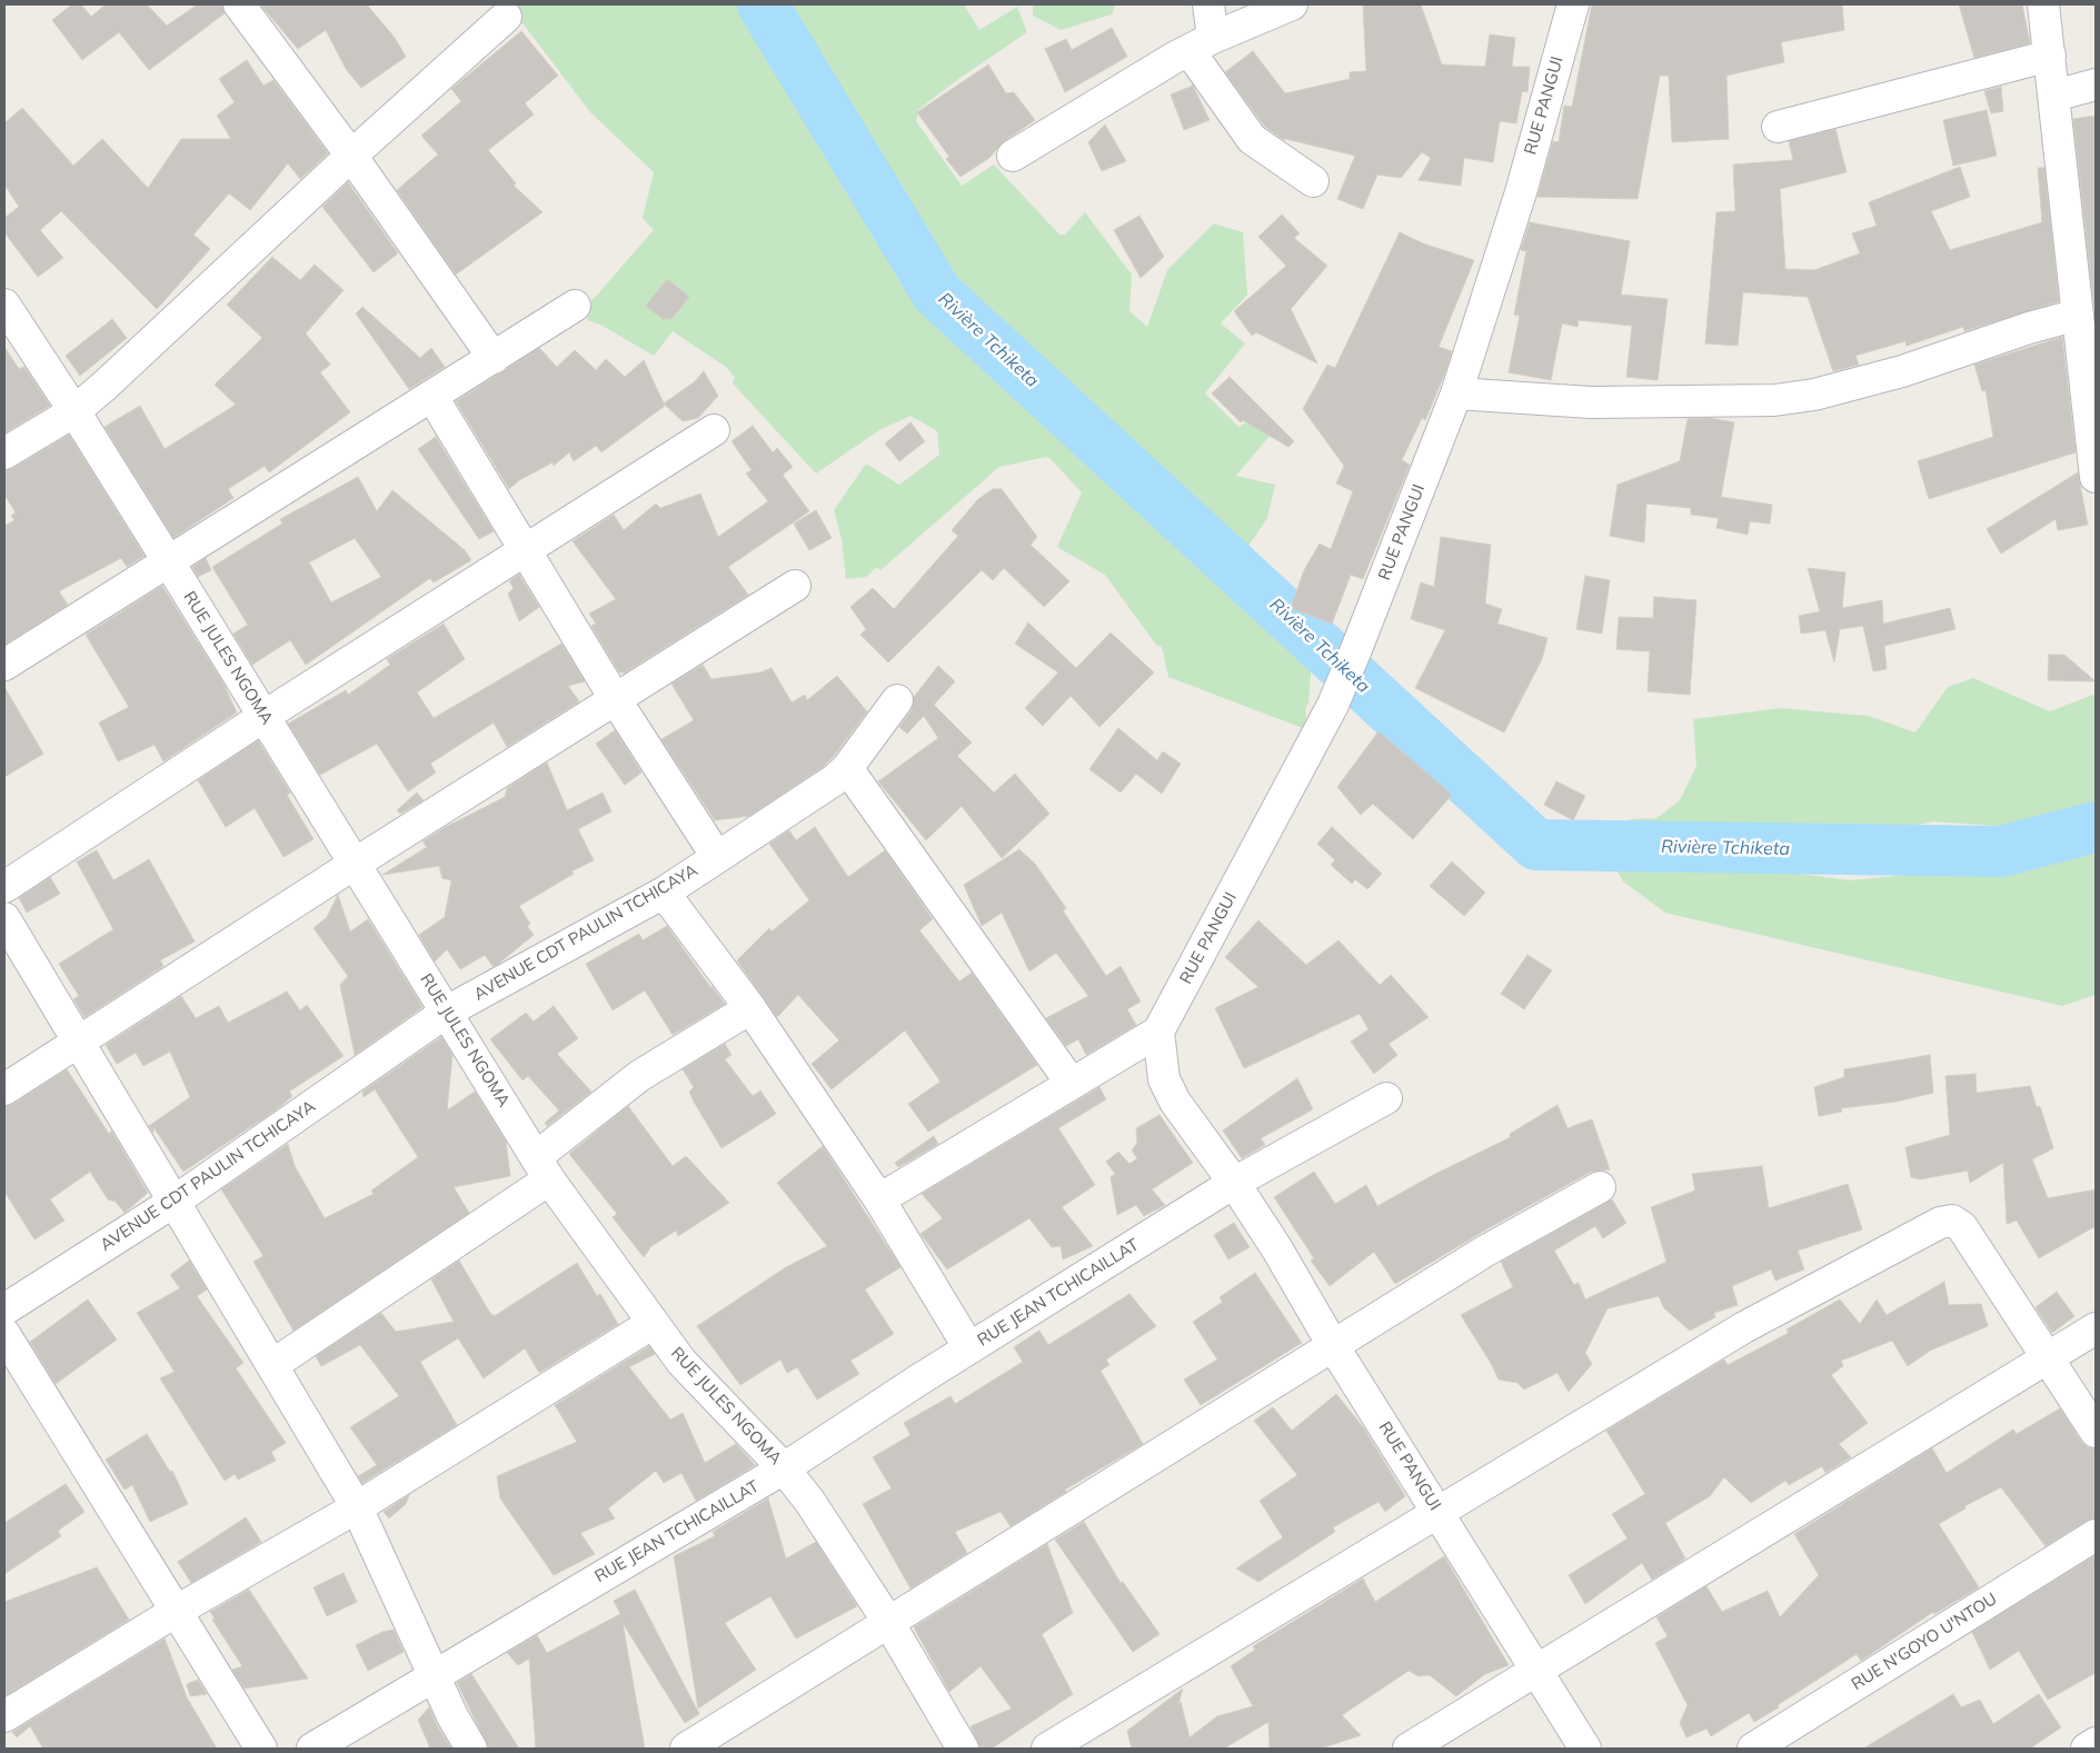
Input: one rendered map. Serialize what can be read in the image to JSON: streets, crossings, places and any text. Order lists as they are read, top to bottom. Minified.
{"streets":{"street":["RUE PANGUI","RUE JULES NGOMA","AVENUE CDT PAULIN TCHICAYA","RUE JEAN TCHICAILLAT","RUE N'GOYO U'NTOU"]},"crossings":[["RUE PANGUI","RUE JEAN TCHICAILLAT"],["RUE JULES NGOMA","AVENUE CDT PAULIN TCHICAYA"],["RUE JULES NGOMA","RUE JEAN TCHICAILLAT"]],"water":["Rivière Tchiketa"]}
